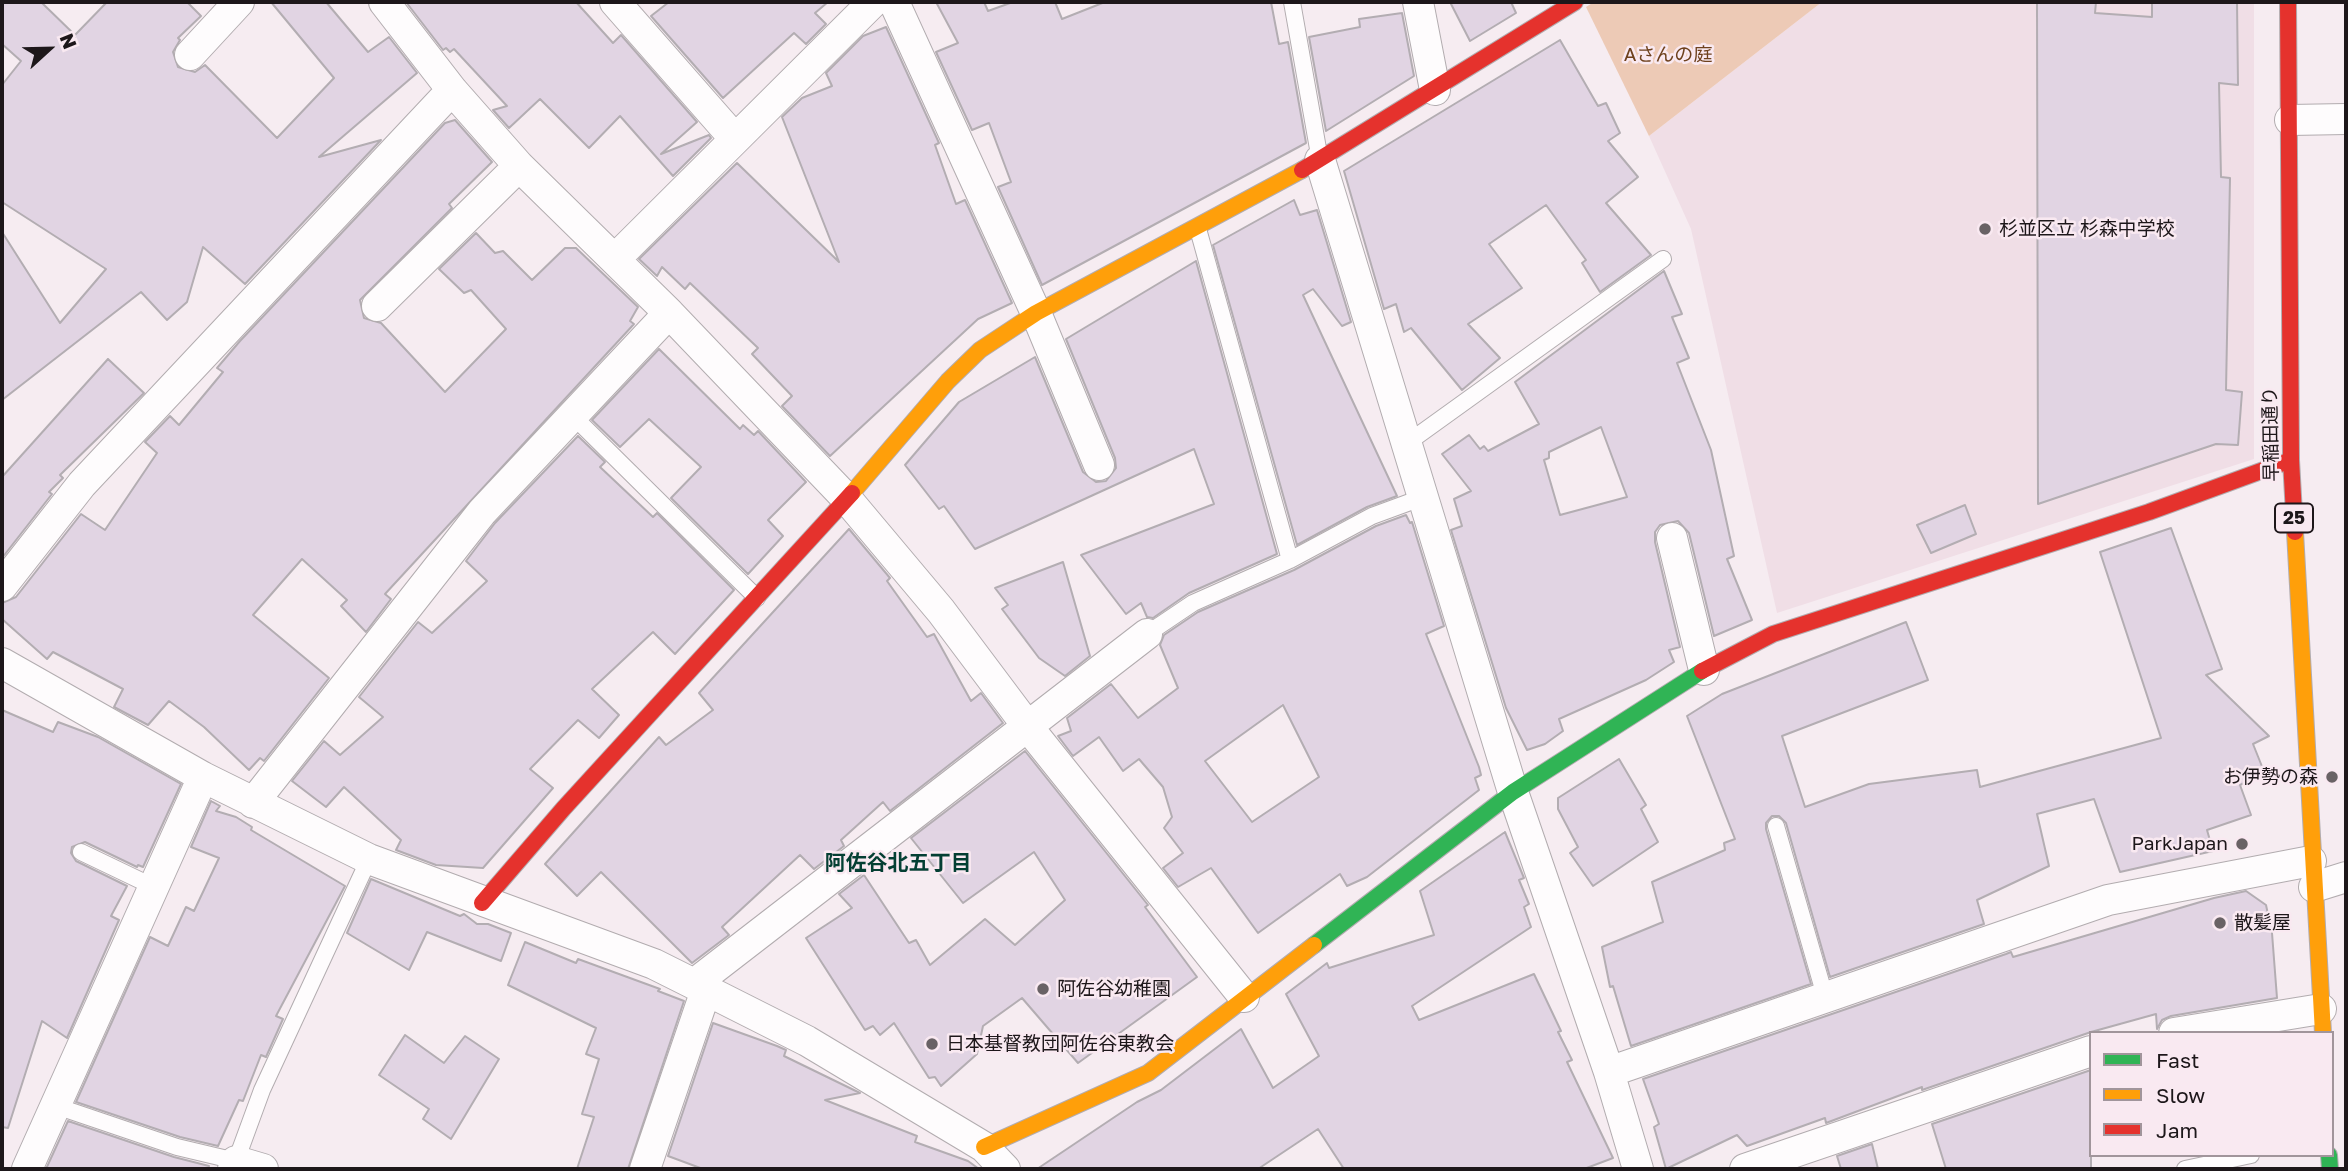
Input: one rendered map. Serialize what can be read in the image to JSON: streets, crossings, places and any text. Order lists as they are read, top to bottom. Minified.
{"streets":{"street":["早稲田通り","25"]},"districts":["阿佐谷北五丁目"],"parks":["Aさんの庭"],"places":["杉並区立 杉森中学校","お伊勢の森","ParkJapan","散髪屋","阿佐谷幼稚園","日本基督教団阿佐谷東教会"],"legend":["Fast","Slow","Jam"],"north":"right"}
